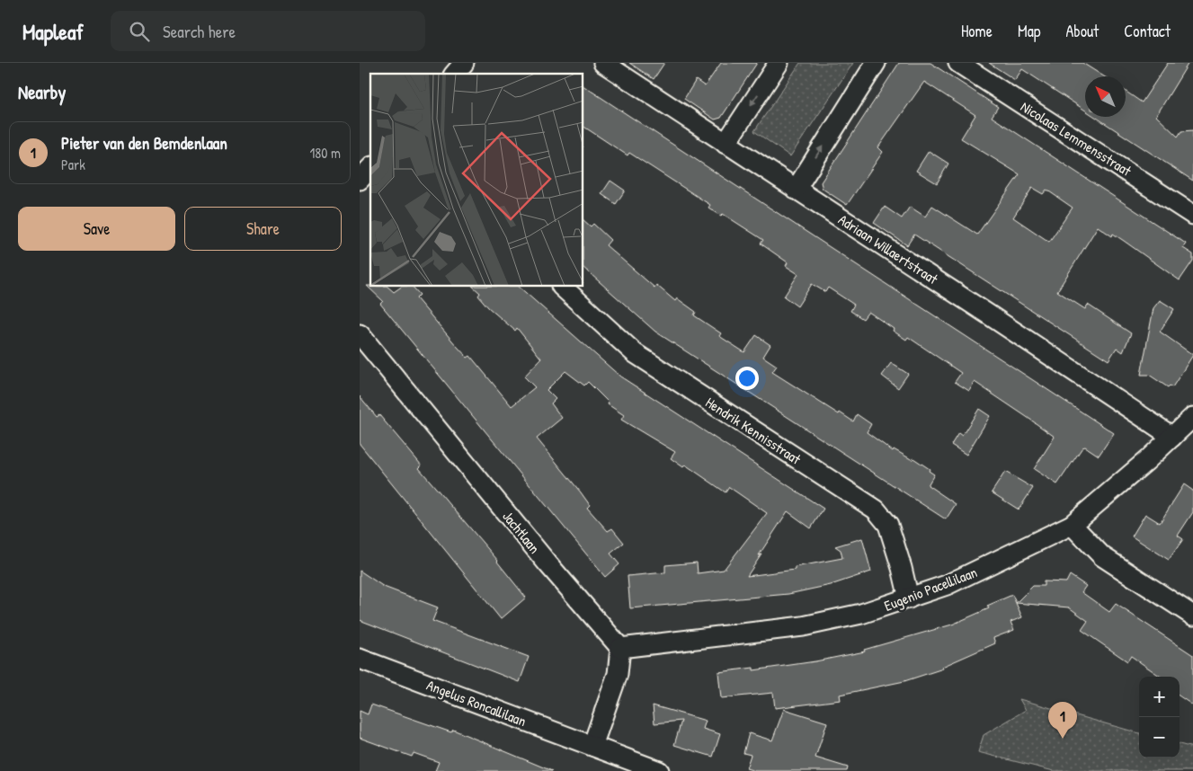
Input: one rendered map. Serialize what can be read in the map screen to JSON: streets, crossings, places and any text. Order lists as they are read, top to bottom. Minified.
{"streets":{"street":["Nicolaas Lemmensstraat","Adriaan Willaertstraat","Hendrik Kennisstraat","Jachtlaan","Eugenio Pacellilaan","Angelus Roncallilaan"]},"crossings":[["Adriaan Willaertstraat","Eugenio Pacellilaan"],["Hendrik Kennisstraat","Eugenio Pacellilaan"],["Jachtlaan","Eugenio Pacellilaan"]],"north":"top left","page":{"header":"Mapleaf","search":"Search here","nav":["Home","Map","About","Contact"],"heading":"Nearby","list":[{"mark":"1","name":"Pieter van den Bemdenlaan","note":"Park","value":"180 m"}],"buttons":["Save","Share"],"map_buttons":["+","−"],"pins":"1"}}
